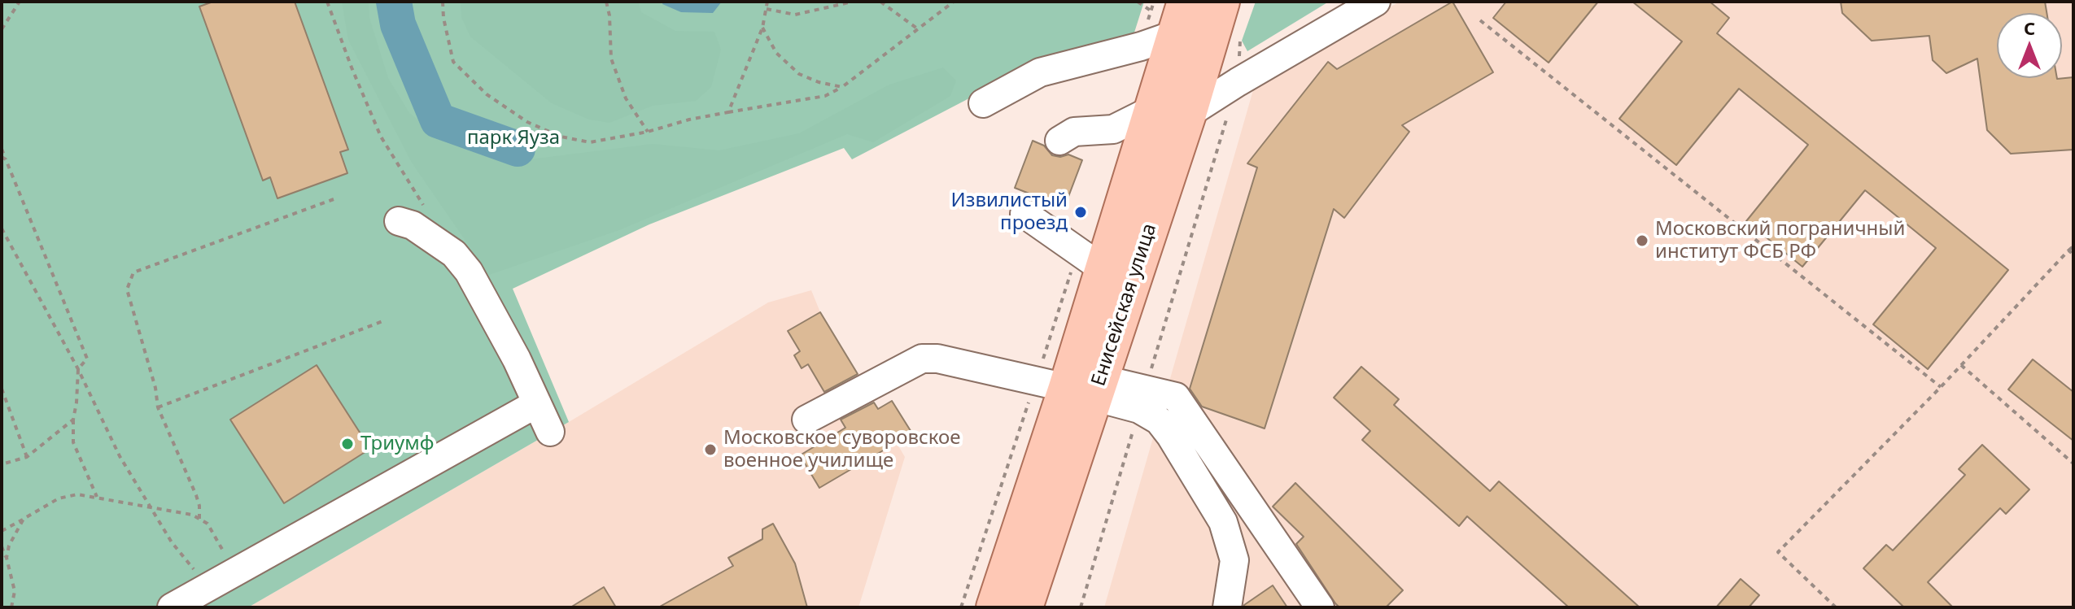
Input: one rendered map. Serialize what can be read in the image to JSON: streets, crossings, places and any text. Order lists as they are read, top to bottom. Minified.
{"streets":{"main road":["Енисейская улица"]},"parks":["парк Яуза"],"places":["Извилистый проезд","Московский пограничный институт ФСБ РФ","Триумф","Московское суворовское военное училище"],"north":"top"}
